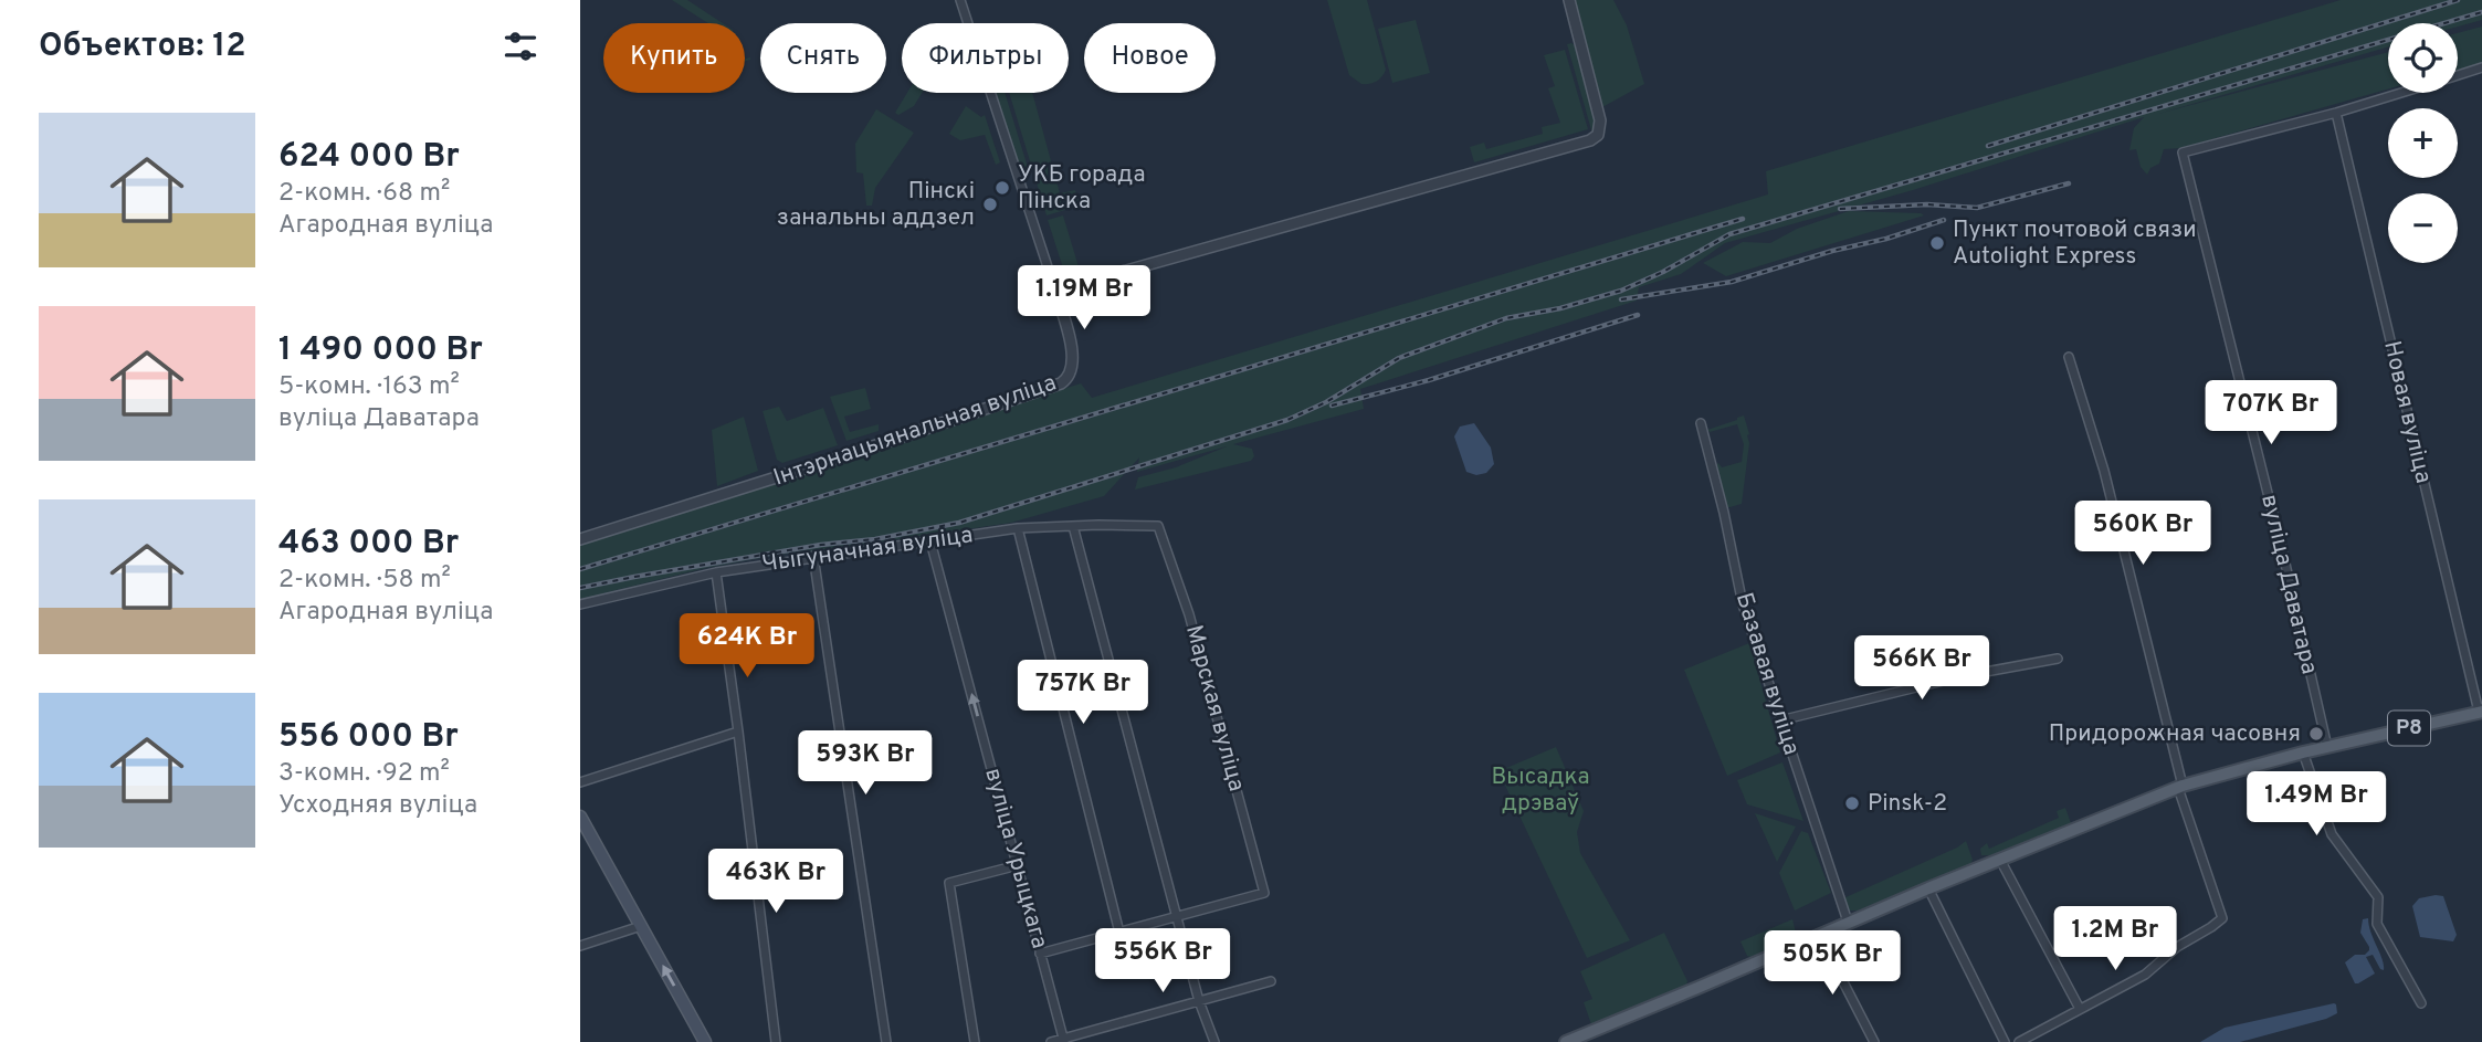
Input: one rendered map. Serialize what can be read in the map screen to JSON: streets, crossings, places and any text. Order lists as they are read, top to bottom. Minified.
{"streets":{"main road":["Р8"],"street":["Новая вуліца","Інтэрнацыянальная вуліца","Чыгуначная вуліца","вуліца Даватара","Базавая вуліца","Марская вуліца","вуліца Урыцкага"]},"crossings":[["Новая вуліца","вуліца Даватара"],["Новая вуліца","Р8"],["Чыгуначная вуліца","Марская вуліца"],["Чыгуначная вуліца","вуліца Урыцкага"],["вуліца Даватара","Р8"],["Базавая вуліца","Р8"]],"one_way":["вуліца Урыцкага"],"parks":["Высадка дрэваў"],"places":["УКБ горада Пінска","Пінскі занальны аддзел","Пункт почтовой связи Autolight Express","Придорожная часовня","Pinsk-2"],"page":{"heading":"Объектов: 12","map_buttons":["+","−"],"chip":["Купить","Снять","Фильтры","Новое"],"list":[{"name":"624 000 Br","note":"2-комн. · 68 m² · Агародная вуліца"},{"name":"1 490 000 Br","note":"5-комн. · 163 m² · вуліца Даватара"},{"name":"463 000 Br","note":"2-комн. · 58 m² · Агародная вуліца"},{"name":"556 000 Br","note":"3-комн. · 92 m² · Усходняя вуліца"}],"price":["1.19M Br","707K Br","560K Br","624K Br","566K Br","757K Br","593K Br","1.49M Br","463K Br","1.2M Br","556K Br","505K Br"]}}
